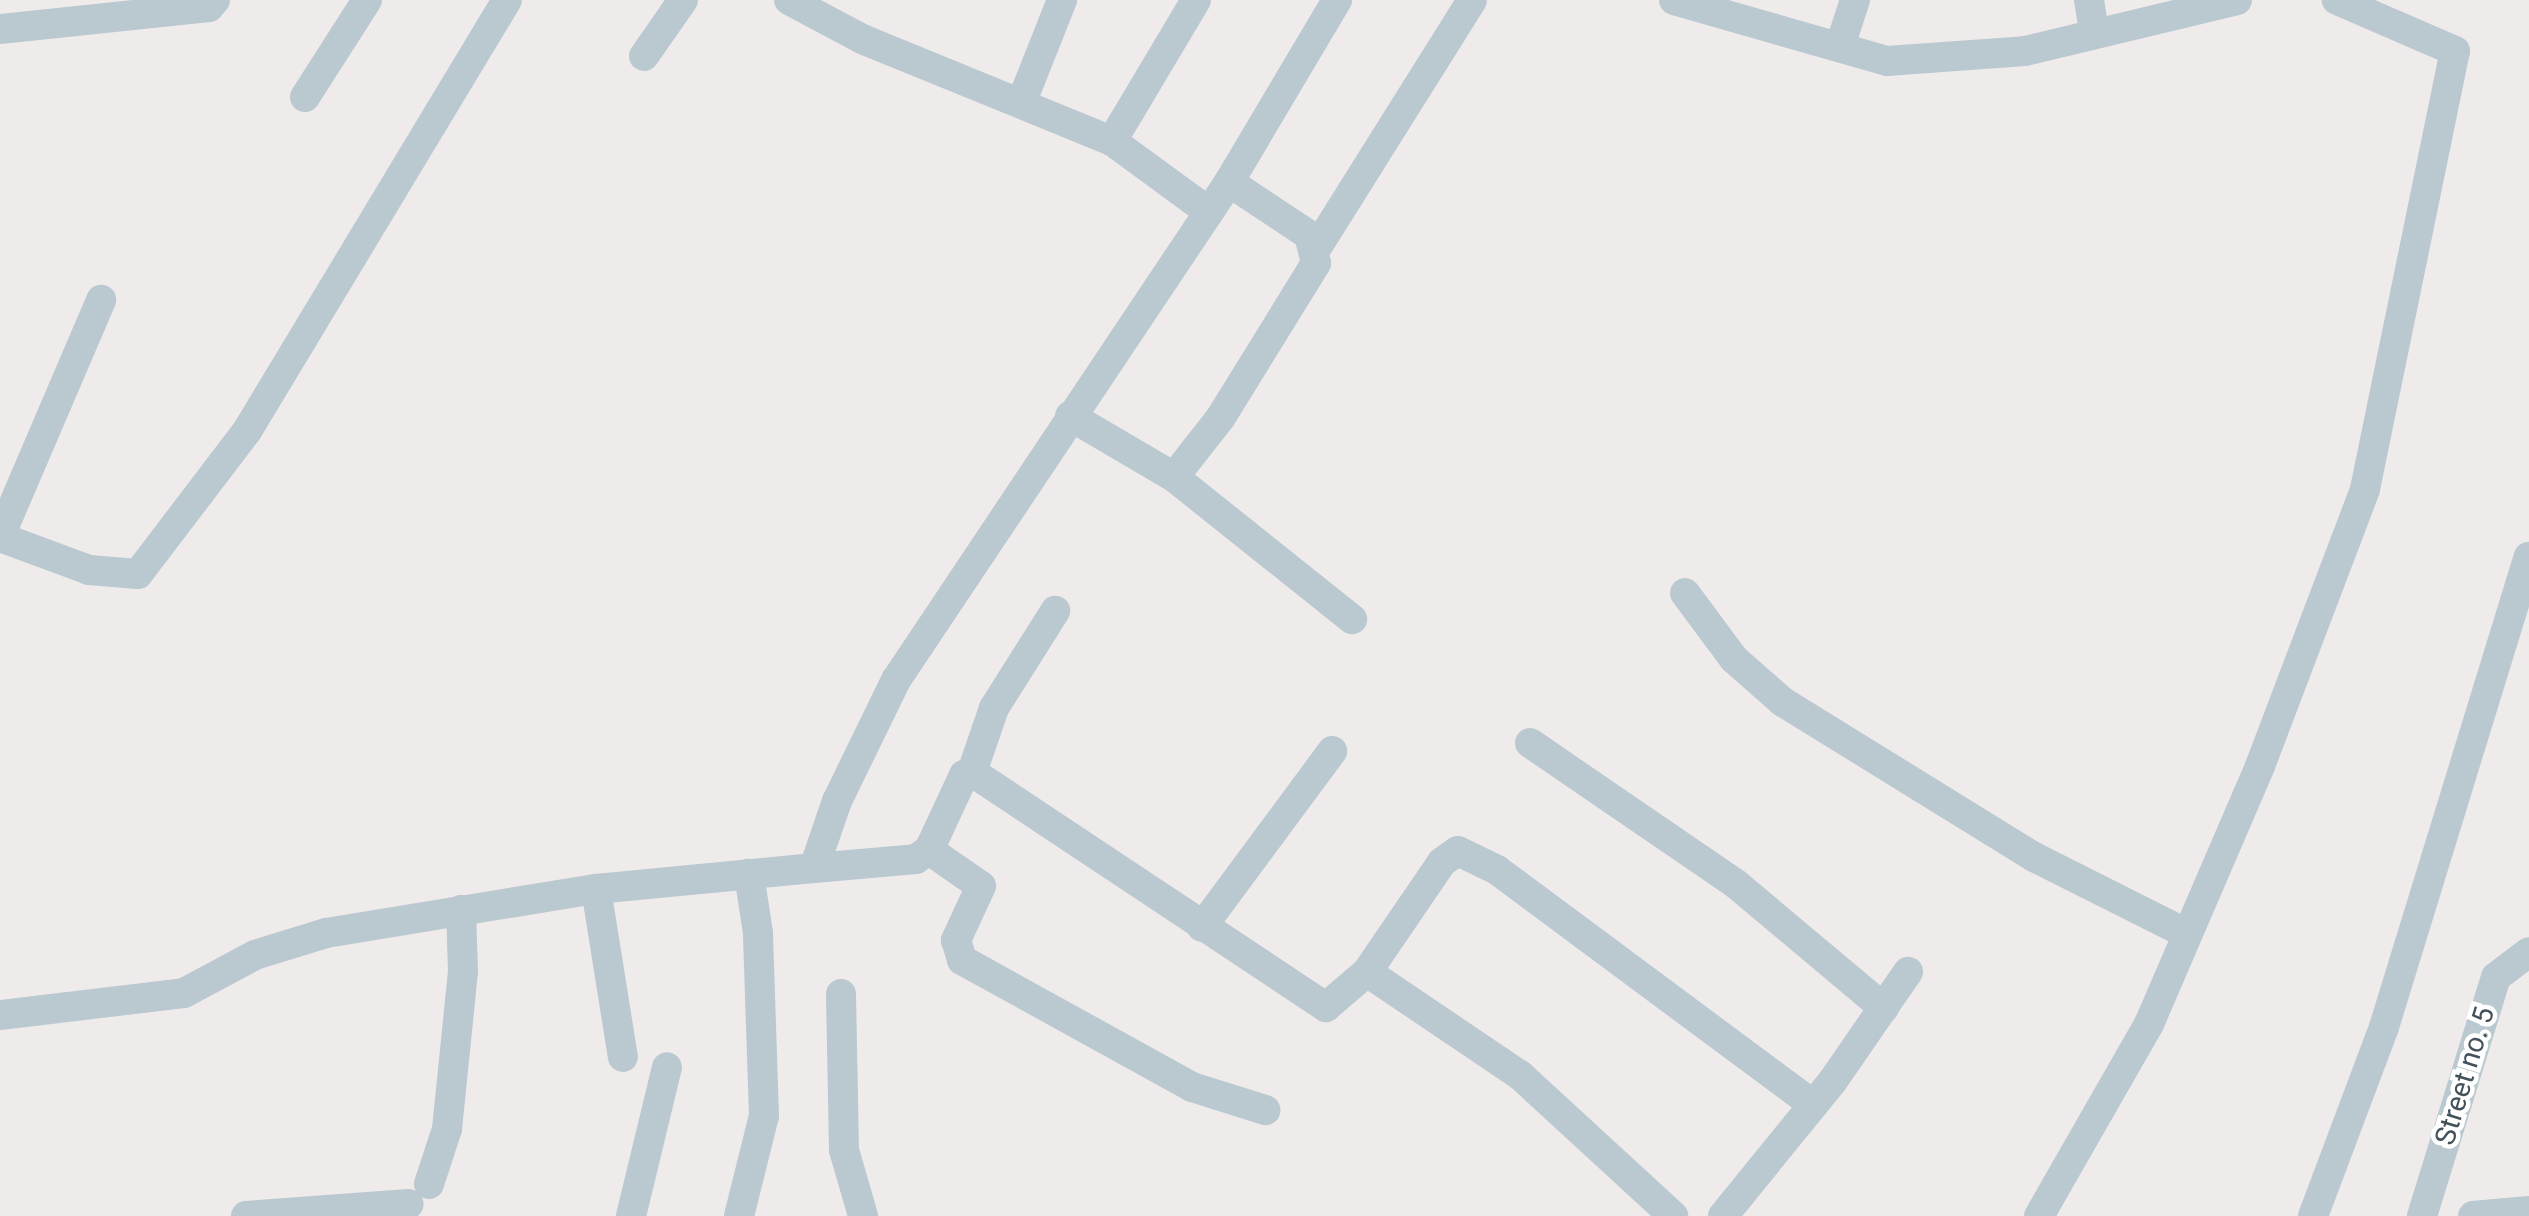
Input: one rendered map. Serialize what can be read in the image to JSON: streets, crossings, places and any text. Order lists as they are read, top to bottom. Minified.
{"streets":{"street":["Street no. 5"]}}
